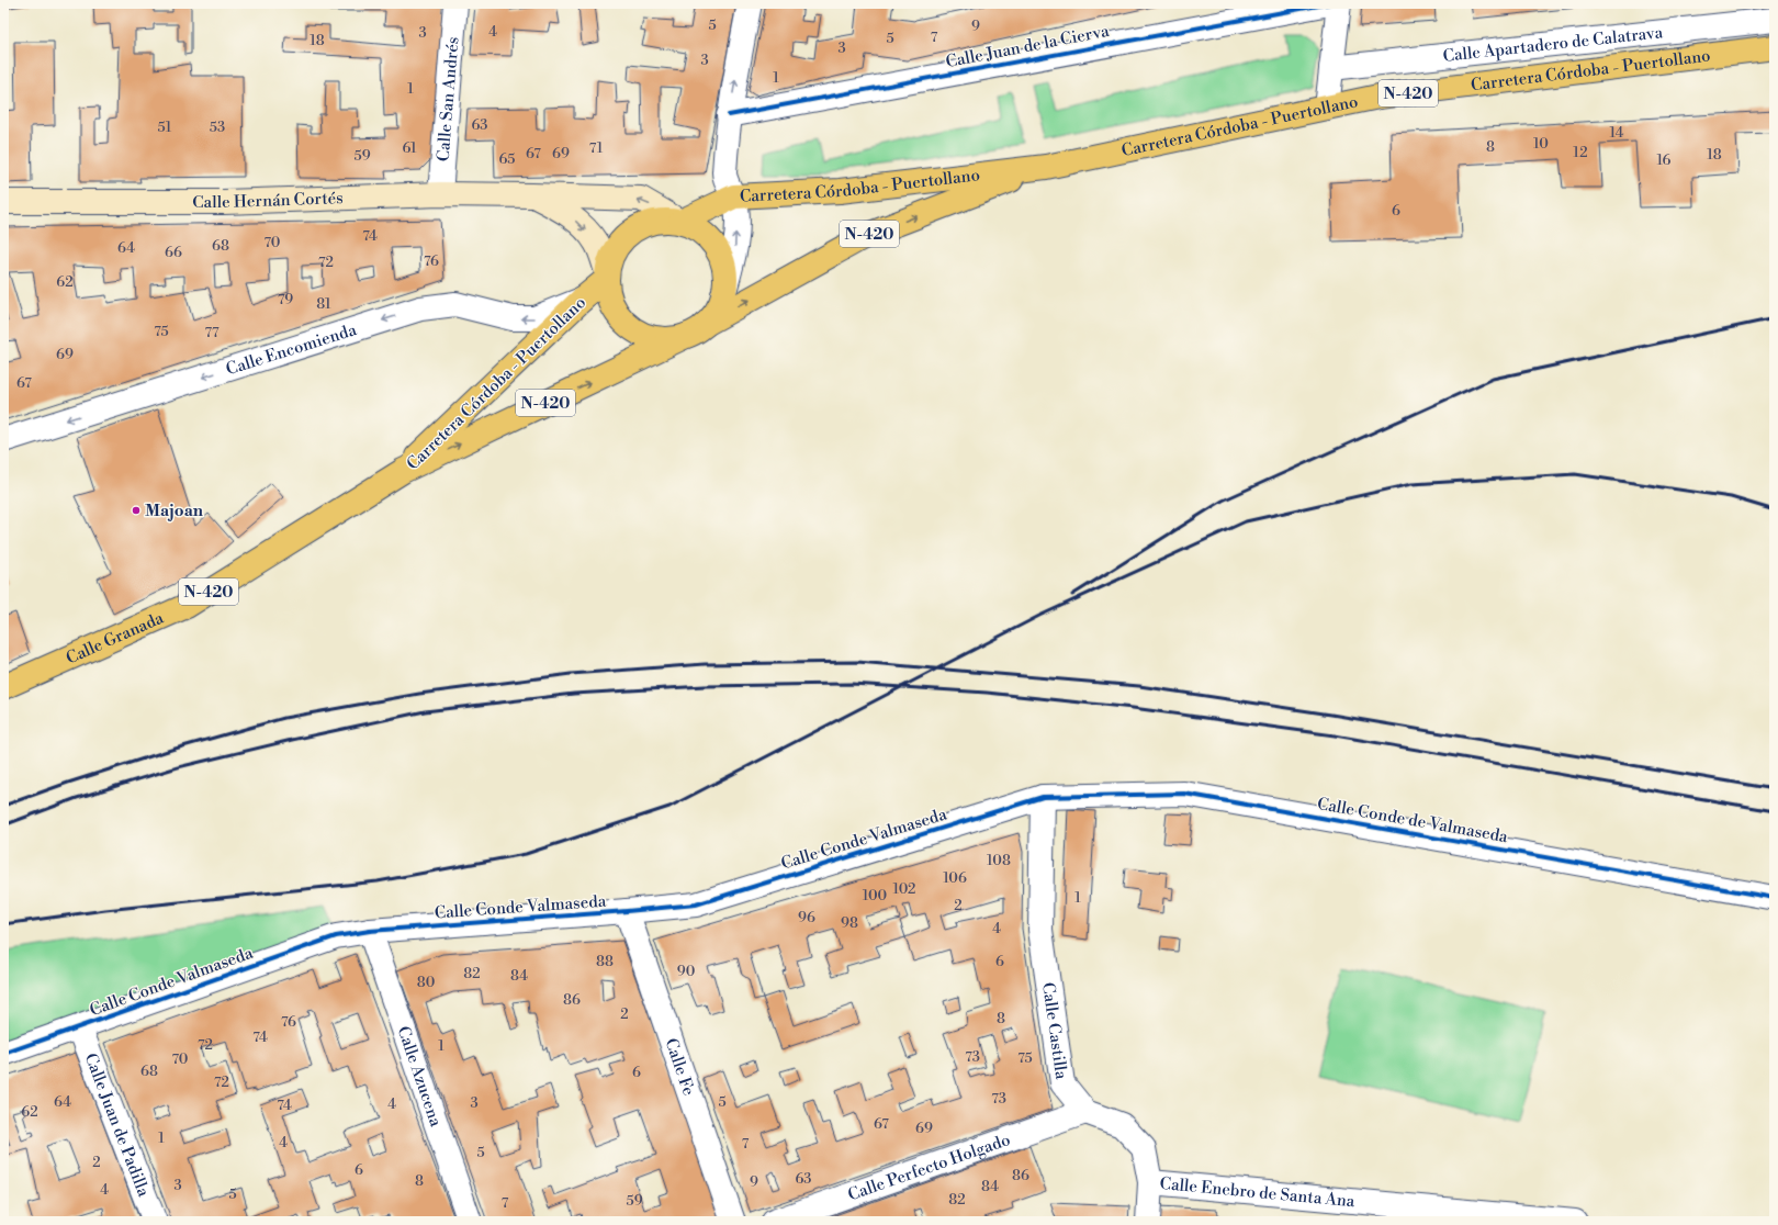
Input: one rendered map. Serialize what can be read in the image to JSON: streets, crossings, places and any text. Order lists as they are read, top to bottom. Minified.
{"streets":{"highway":["Carretera Córdoba - Puertollano","N-420","Calle Granada"],"main road":["Calle Hernán Cortés"],"street":["Calle Apartadero de Calatrava","Calle Juan de la Cierva","Calle San Andrés","Calle Encomienda","Calle Conde de Valmaseda","Calle Conde Valmaseda","Calle Castilla","Calle Fe","Calle Azucena","Calle Juan de Padilla","Calle Perfecto Holgado","Calle Enebro de Santa Ana"]},"crossings":[["Carretera Córdoba - Puertollano","N-420"],["Carretera Córdoba - Puertollano","Calle Hernán Cortés"],["Carretera Córdoba - Puertollano","Calle Encomienda"],["Carretera Córdoba - Puertollano","Calle Granada"],["N-420","Calle Hernán Cortés"],["Calle San Andrés","Calle Hernán Cortés"],["Calle Conde de Valmaseda","Calle Conde Valmaseda"],["Calle Conde de Valmaseda","Calle Castilla"],["Calle Conde Valmaseda","Calle Castilla"],["Calle Conde Valmaseda","Calle Fe"],["Calle Conde Valmaseda","Calle Azucena"],["Calle Conde Valmaseda","Calle Juan de Padilla"],["Calle Castilla","Calle Perfecto Holgado"]],"one_way":["Calle Encomienda"],"places":["Majoan"],"house_numbers":["5","9","4","3","7","5","18","3","3","1","1","63","51","53","14","10","8","61","71","12","67","69","18","59","65","16","6","74","70","68","64","66","76","72","62","79","81","75","77","69","67","108","106","102","100","1","2","96","98","4","88","6","90","82","84","80","86","2","8","76","74","72","1","73","75","70","68","6","72","73","64","5","3","4","74","62","67","69","1","4","7","5","2","6","86","63","8","9","3","84","4","5","82","59","7"]}
